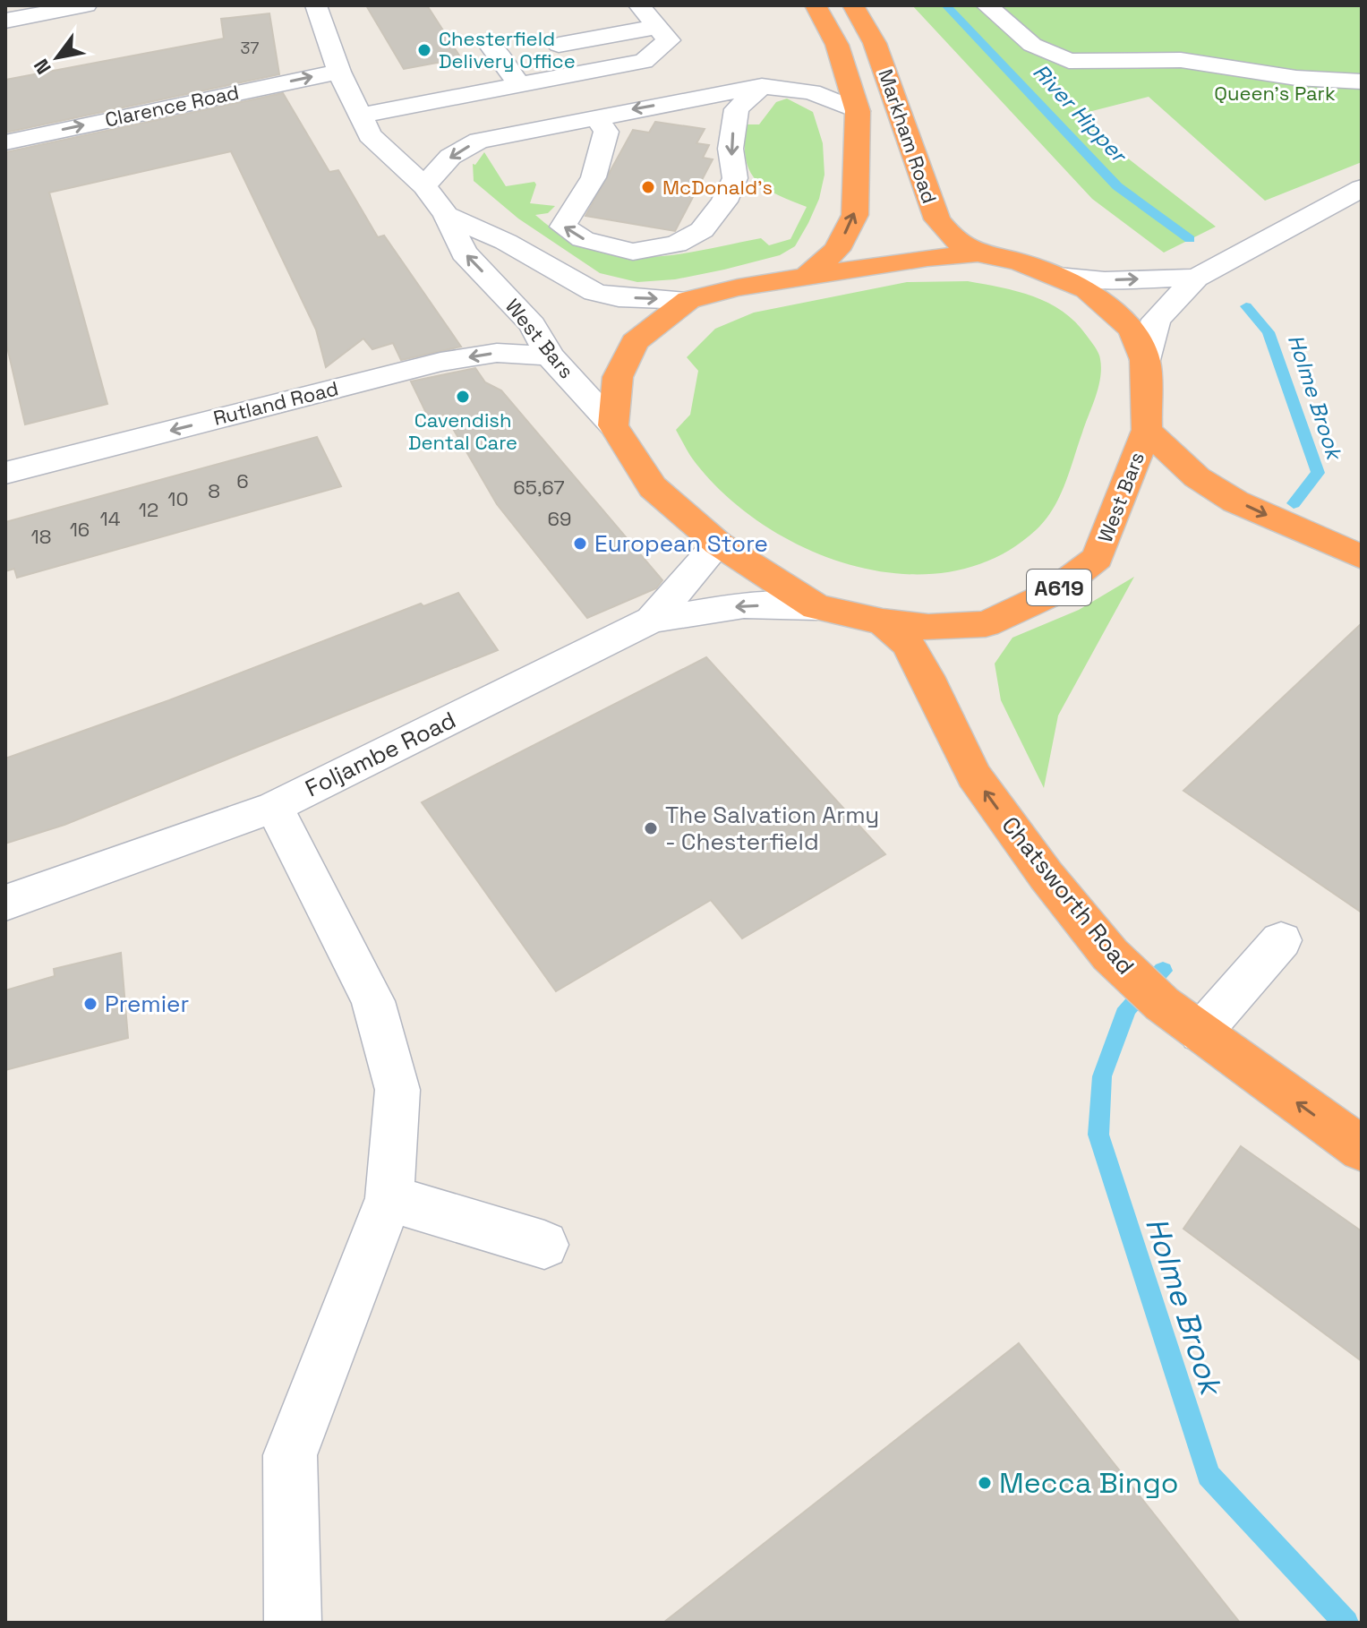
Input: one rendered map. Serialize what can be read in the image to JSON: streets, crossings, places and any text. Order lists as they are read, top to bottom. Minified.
{"streets":{"highway":["Markham Road","West Bars","A619","Chatsworth Road"],"street":["Clarence Road","Rutland Road","Foljambe Road"]},"crossings":[["Clarence Road","West Bars"],["Markham Road","West Bars"],["West Bars","Rutland Road"],["West Bars","Foljambe Road"],["West Bars","Chatsworth Road"]],"one_way":["Clarence Road","Chatsworth Road"],"water":["River Hipper","Holme Brook"],"parks":["Queen's Park"],"places":["Chesterfield Delivery Office","McDonald's","Cavendish Dental Care","European Store","The Salvation Army - Chesterfield","Premier","Mecca Bingo"],"house_numbers":["37","6","65,67","8","10","12","14","69","16","18"],"north":"bottom left"}
